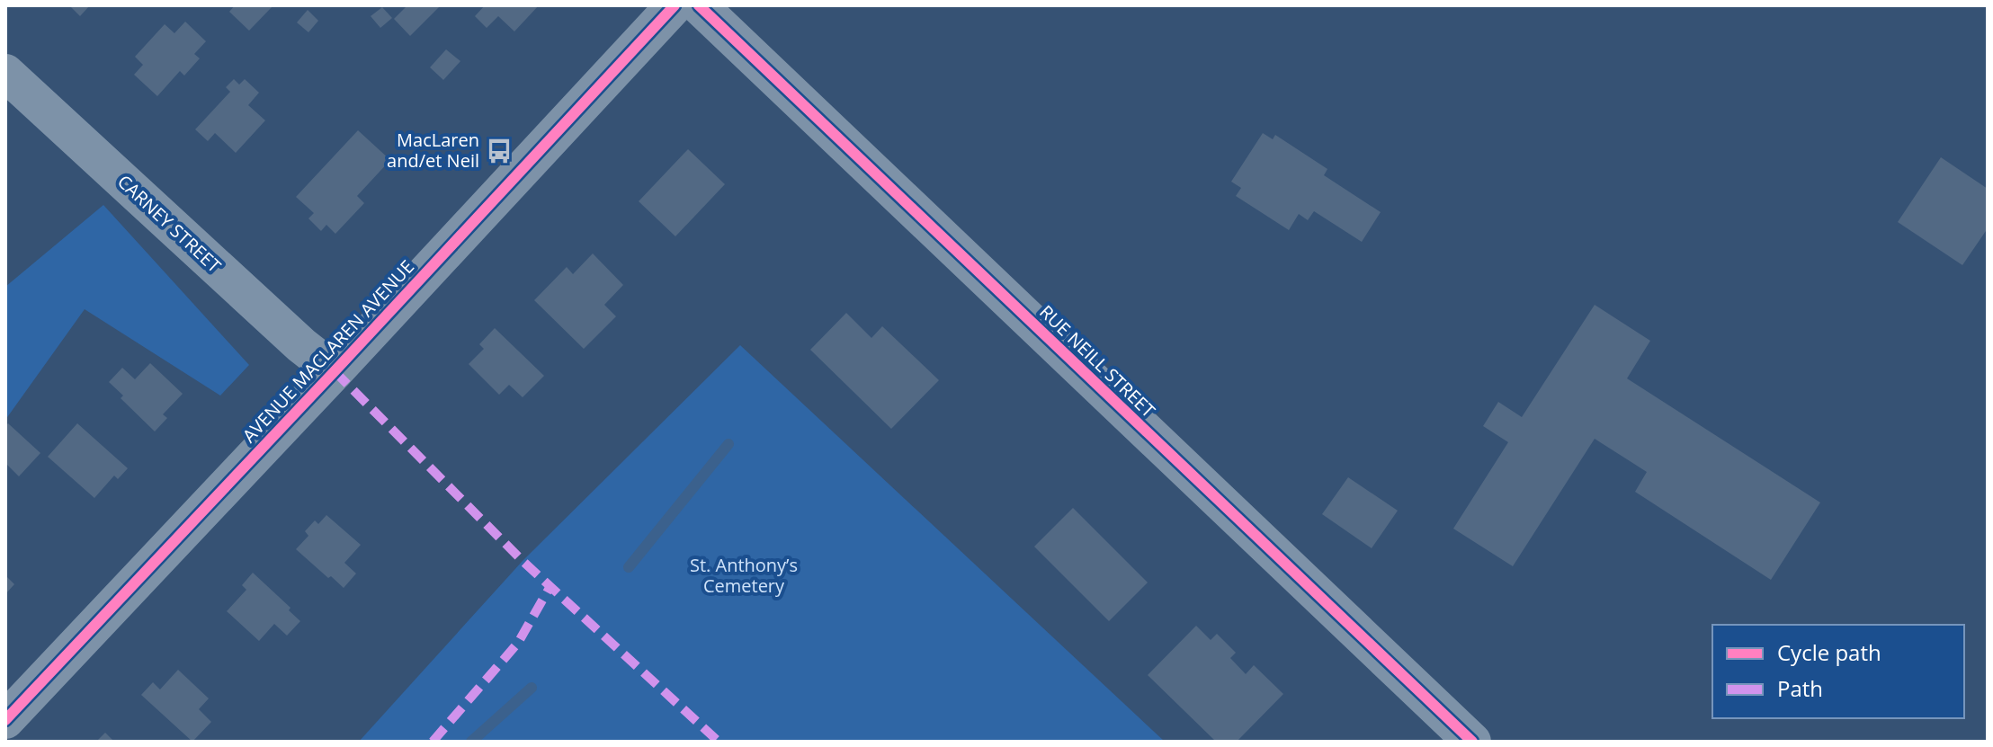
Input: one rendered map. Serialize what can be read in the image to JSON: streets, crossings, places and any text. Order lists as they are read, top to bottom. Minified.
{"streets":{"street":["CARNEY STREET","AVENUE MACLAREN AVENUE","RUE NEILL STREET"]},"crossings":[["CARNEY STREET","AVENUE MACLAREN AVENUE"]],"parks":["St. Anthony’s Cemetery"],"places":{"bus stop":["MacLaren and/et Neil"]},"legend":["Cycle path","Path"]}
